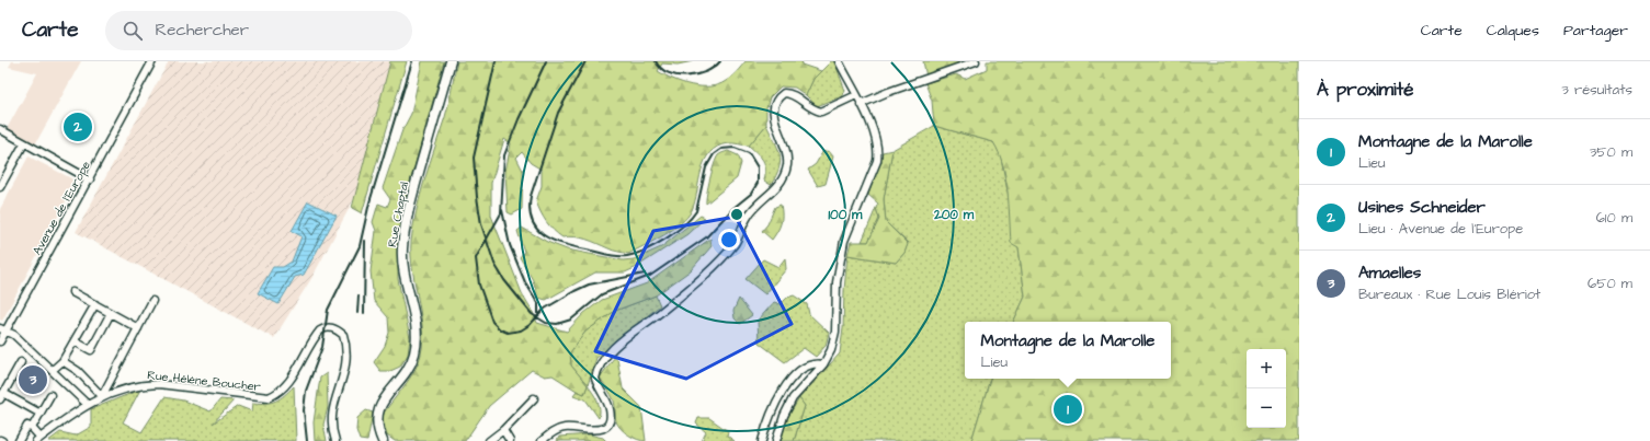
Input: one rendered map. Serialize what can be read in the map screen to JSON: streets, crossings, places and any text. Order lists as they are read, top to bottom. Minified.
{"streets":{"street":["Avenue de l'Europe","Rue Chaptal","Rue Hélène Boucher"]},"page":{"header":"Carte","search":"Rechercher","nav":["Carte","Calques","Partager"],"heading":["À proximité","3 résultats"],"pins":["2","3","1"],"list":[{"mark":"1","name":"Montagne de la Marolle","note":"Lieu","value":"350 m"},{"mark":"2","name":"Usines Schneider","note":"Lieu · Avenue de l'Europe","value":"610 m"},{"mark":"3","name":"Amaelles","note":"Bureaux · Rue Louis Blériot","value":"650 m"}],"popup":["Montagne de la Marolle","Lieu"],"map_buttons":["+","−"]},"rings":["100 m","200 m"]}
